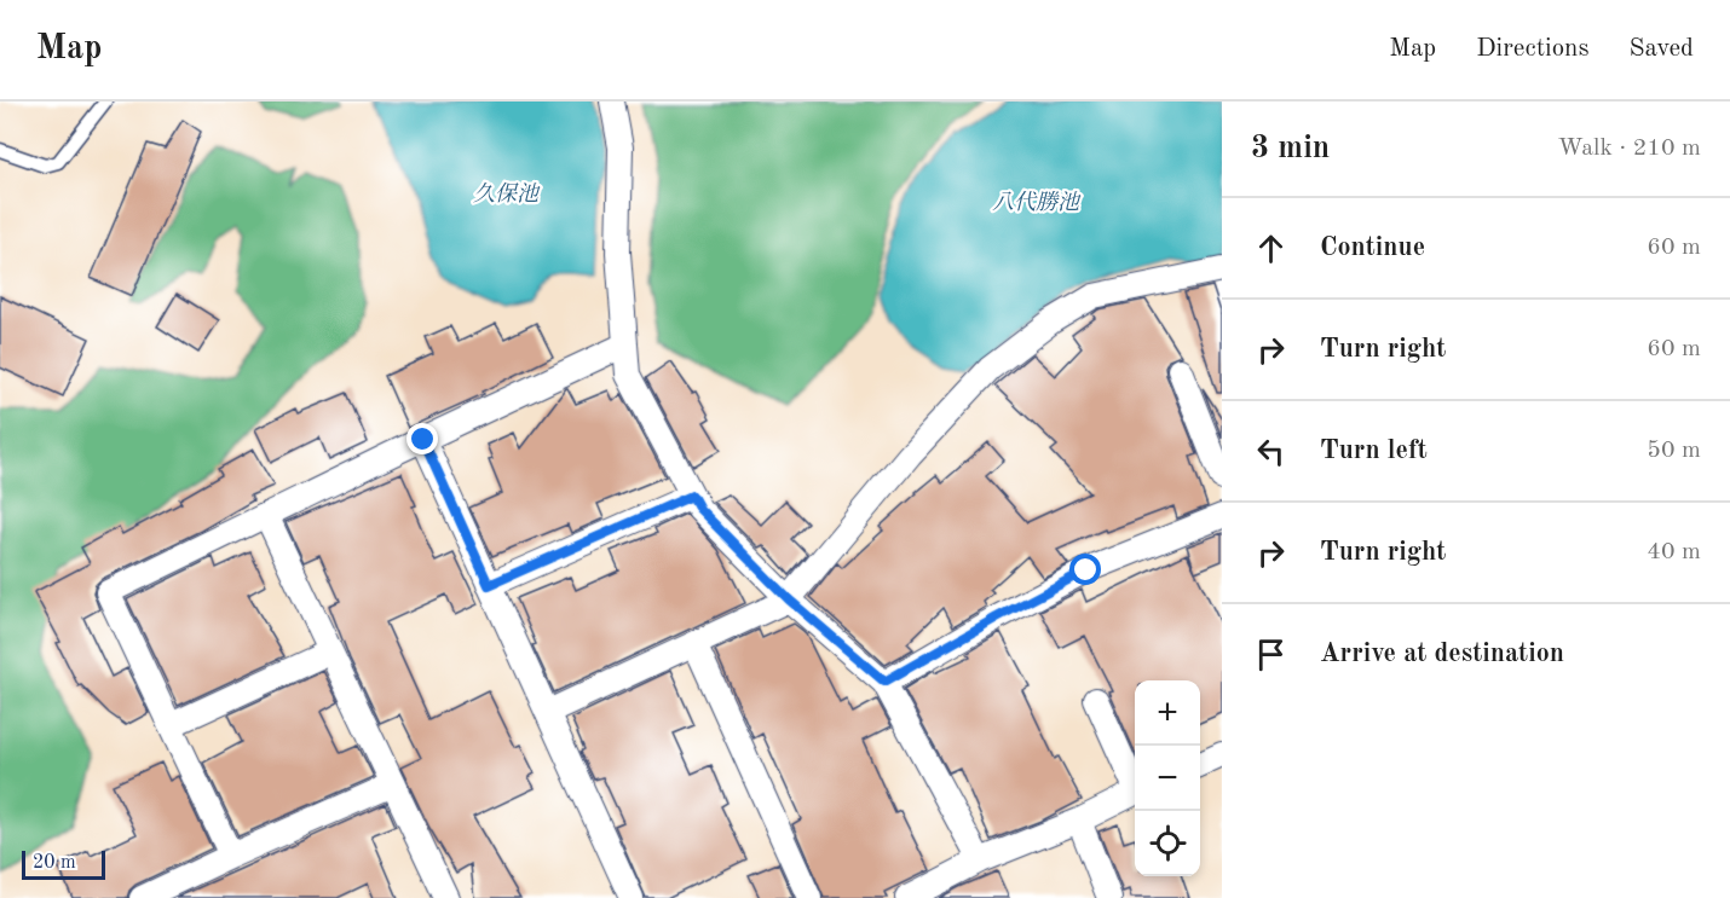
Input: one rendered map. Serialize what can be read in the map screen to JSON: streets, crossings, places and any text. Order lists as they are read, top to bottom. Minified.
{"water":["久保池","八代勝池"],"scale_bar":"20 m","page":{"header":"Map","nav":["Map","Directions","Saved"],"heading":["3 min","Walk · 210 m"],"list":[["Continue","60 m"],["Turn right","60 m"],["Turn left","50 m"],["Turn right","40 m"],"Arrive at destination"],"map_buttons":["+","−"],"scale":"20 m"}}
